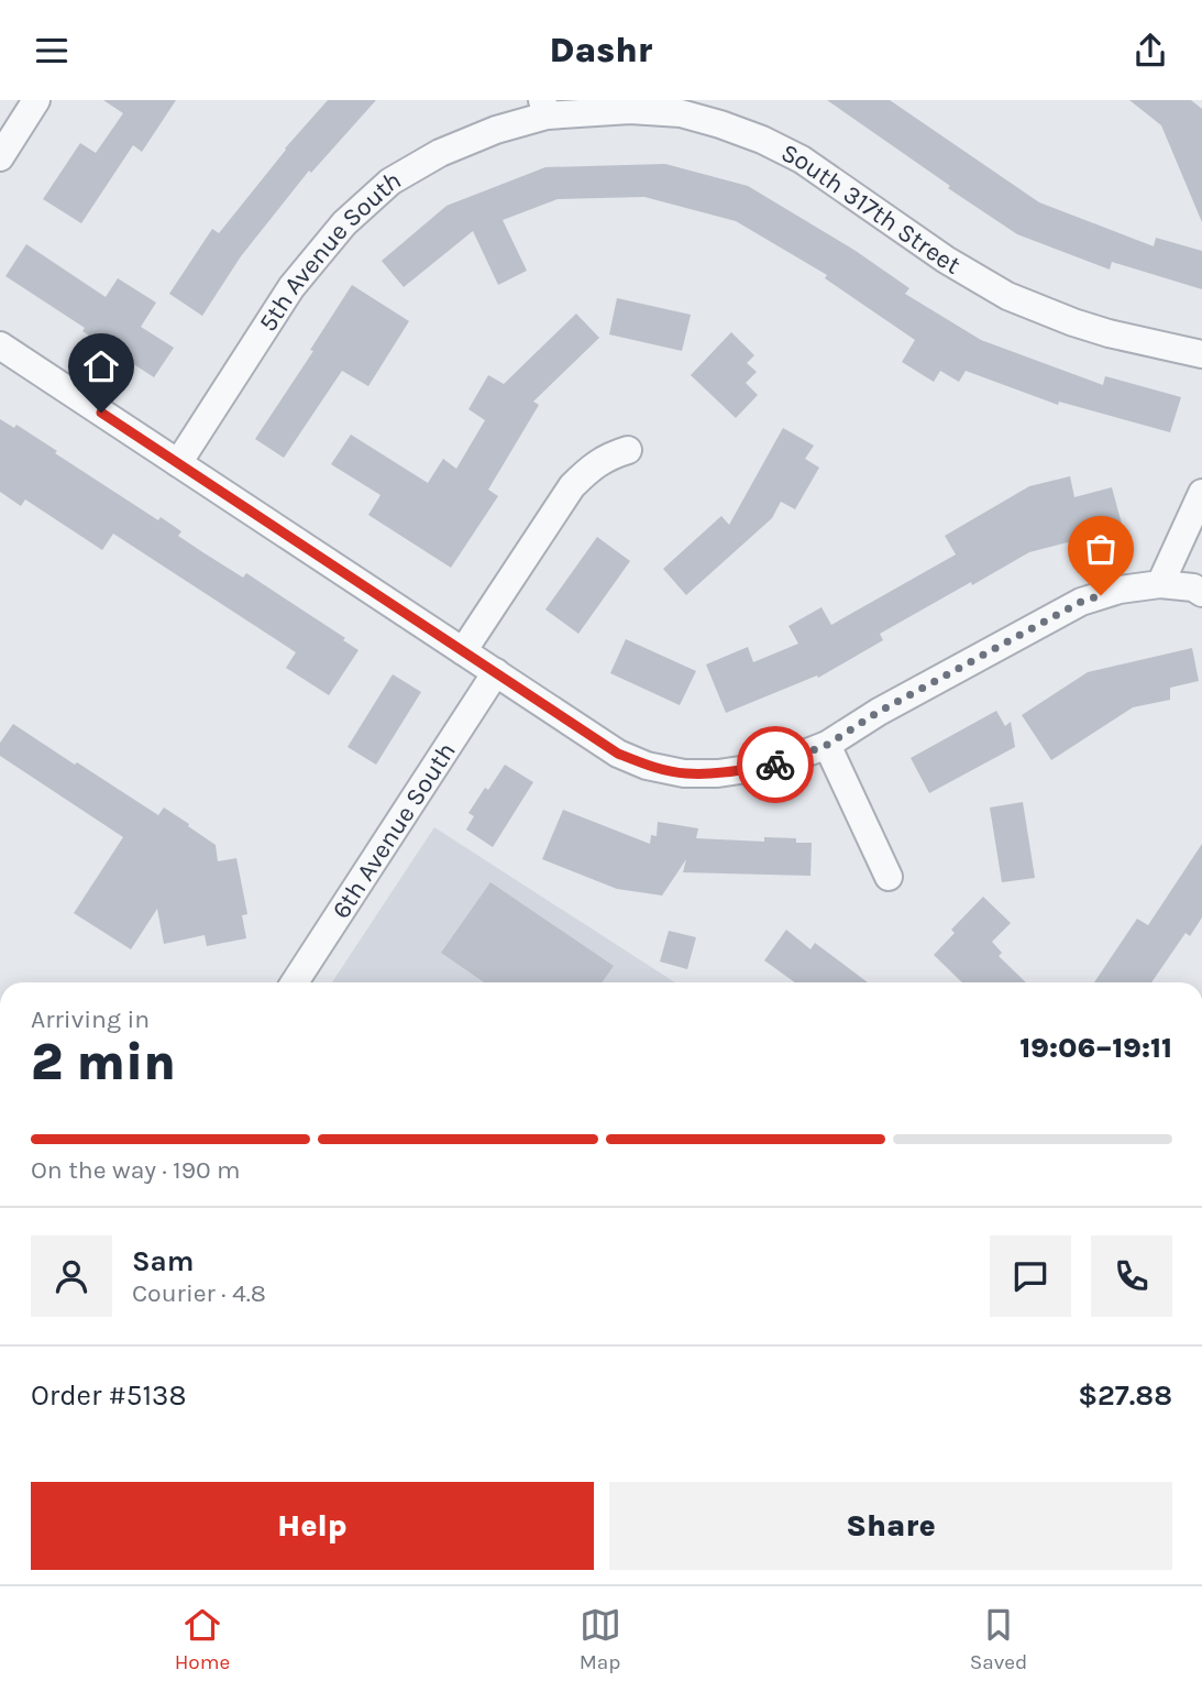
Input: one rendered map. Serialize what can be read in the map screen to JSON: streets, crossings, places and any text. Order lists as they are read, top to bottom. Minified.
{"streets":{"street":["South 317th Street","5th Avenue South","6th Avenue South"]},"crossings":[["South 317th Street","5th Avenue South"]],"page":{"header":"Dashr","heading":["2 min","Arriving in","19:06–19:11"],"panel":["Sam","Courier · 4.8","Order #5138","$27.88"],"bar":"On the way · 190 m","buttons":["Help","Share"],"tabs":["Home","Map","Saved"]}}
